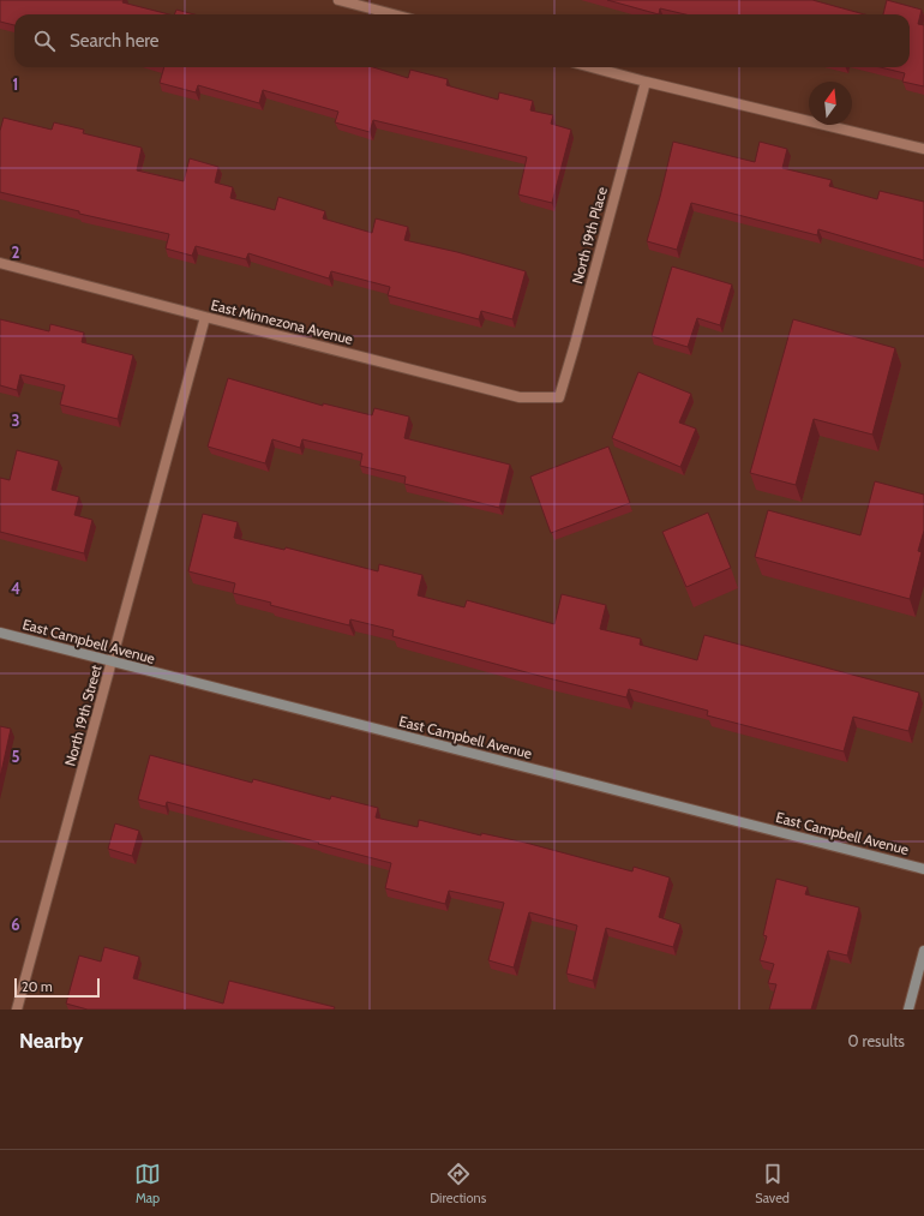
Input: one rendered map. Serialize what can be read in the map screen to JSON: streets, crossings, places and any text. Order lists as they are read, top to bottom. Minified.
{"streets":{"street":["North 19th Place","East Minnezona Avenue","East Campbell Avenue","North 19th Street"]},"crossings":[["North 19th Place","East Minnezona Avenue"],["East Minnezona Avenue","North 19th Street"],["East Campbell Avenue","North 19th Street"]],"scale_bar":"20 m","north":"top","page":{"search":"Search here","scale":"20 m","heading":["Nearby","0 results"],"nav":["Map","Directions","Saved"]},"grid":{"rows":["1","2","3","4","5","6"]}}
